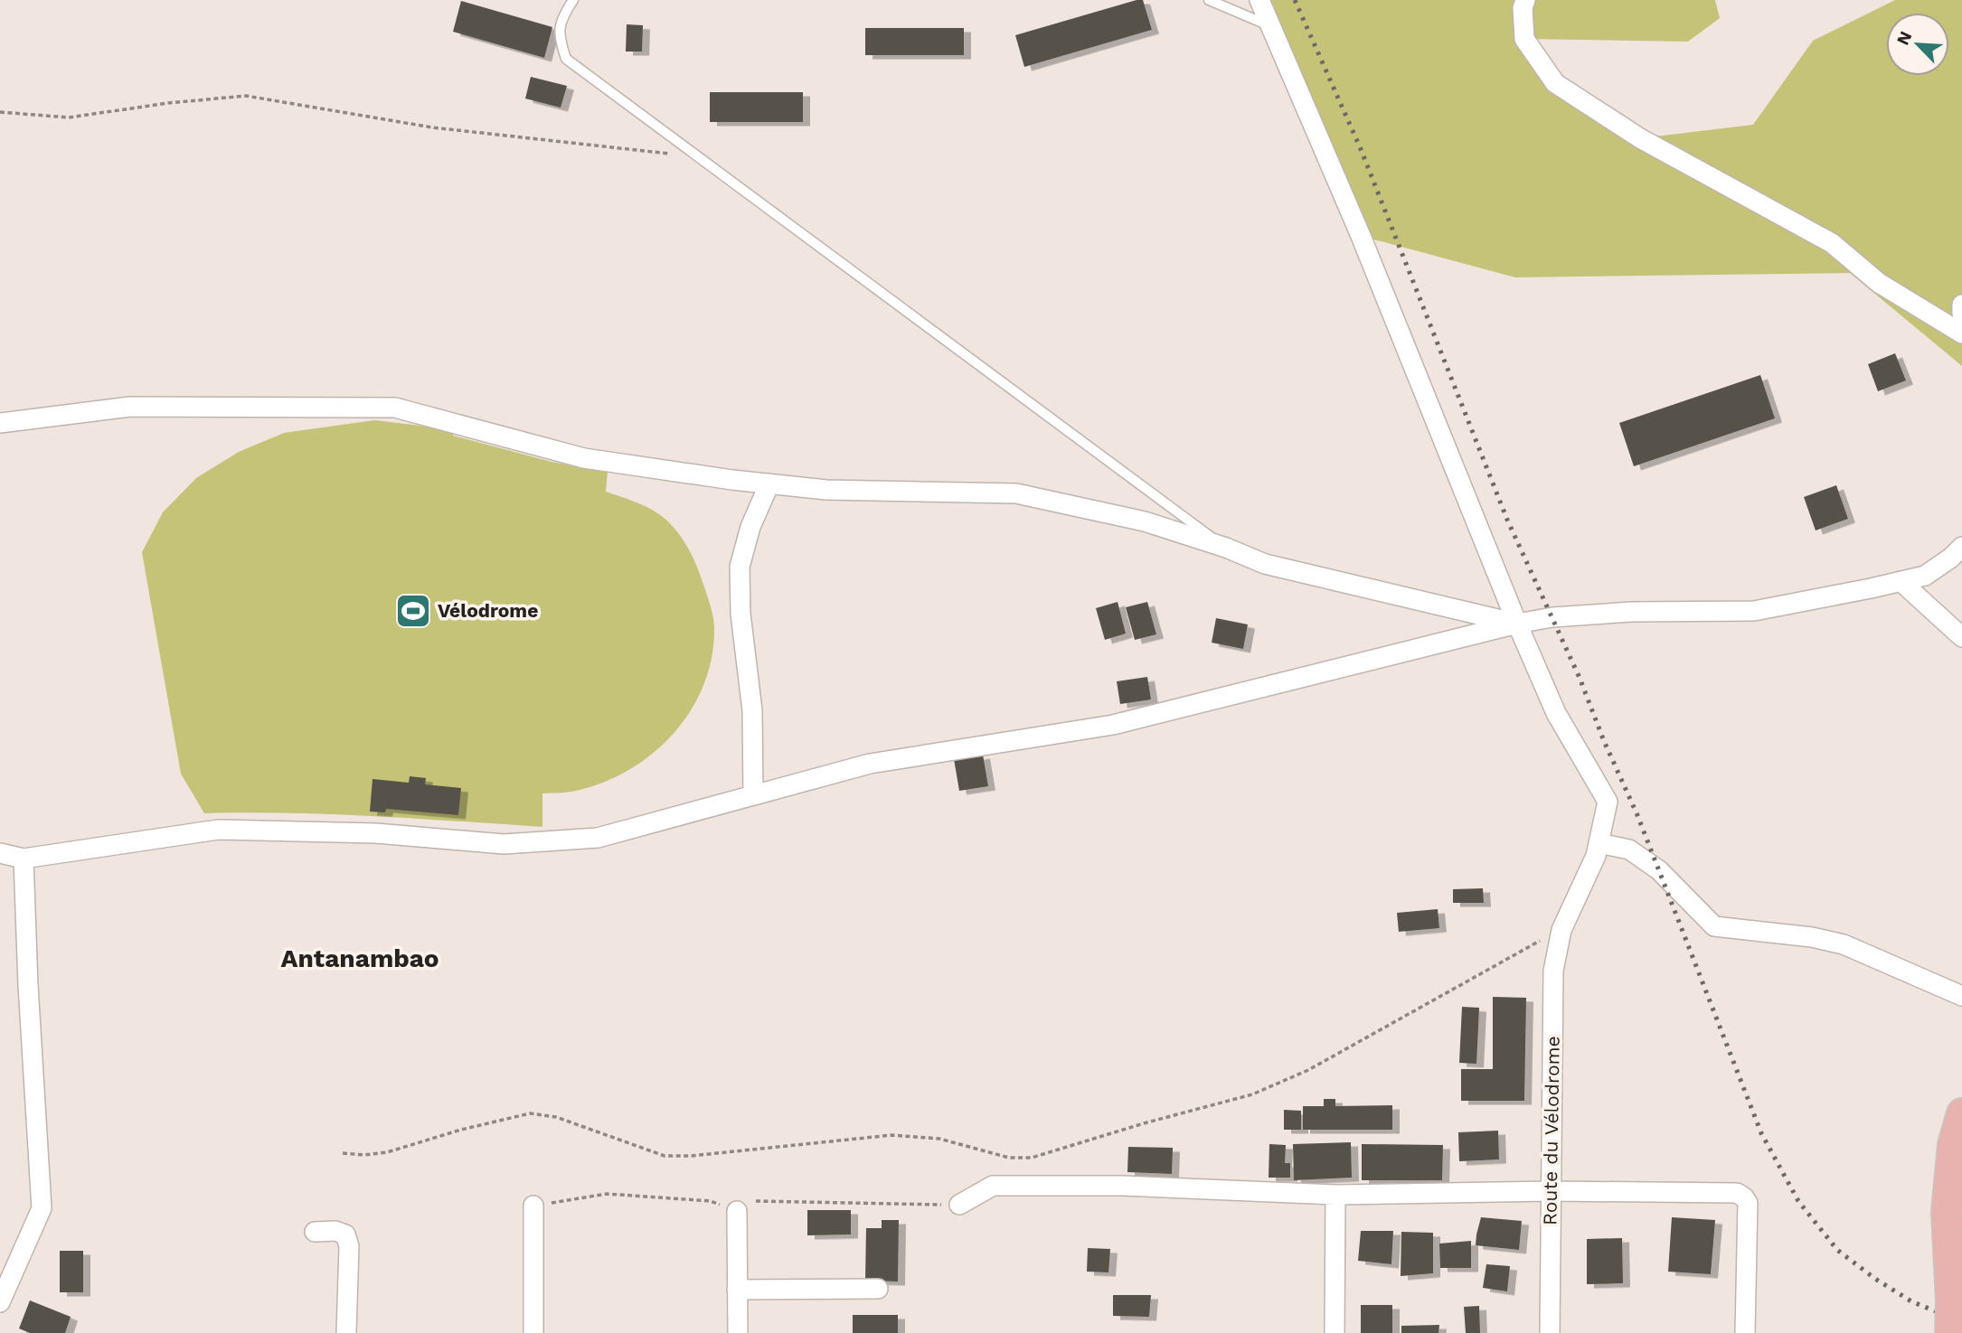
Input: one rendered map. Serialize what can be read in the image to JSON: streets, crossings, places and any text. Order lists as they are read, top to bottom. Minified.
{"streets":{"street":["Route du Vélodrome"]},"districts":["Antanambao"],"places":{"sports":["Vélodrome"]},"north":"top left"}
